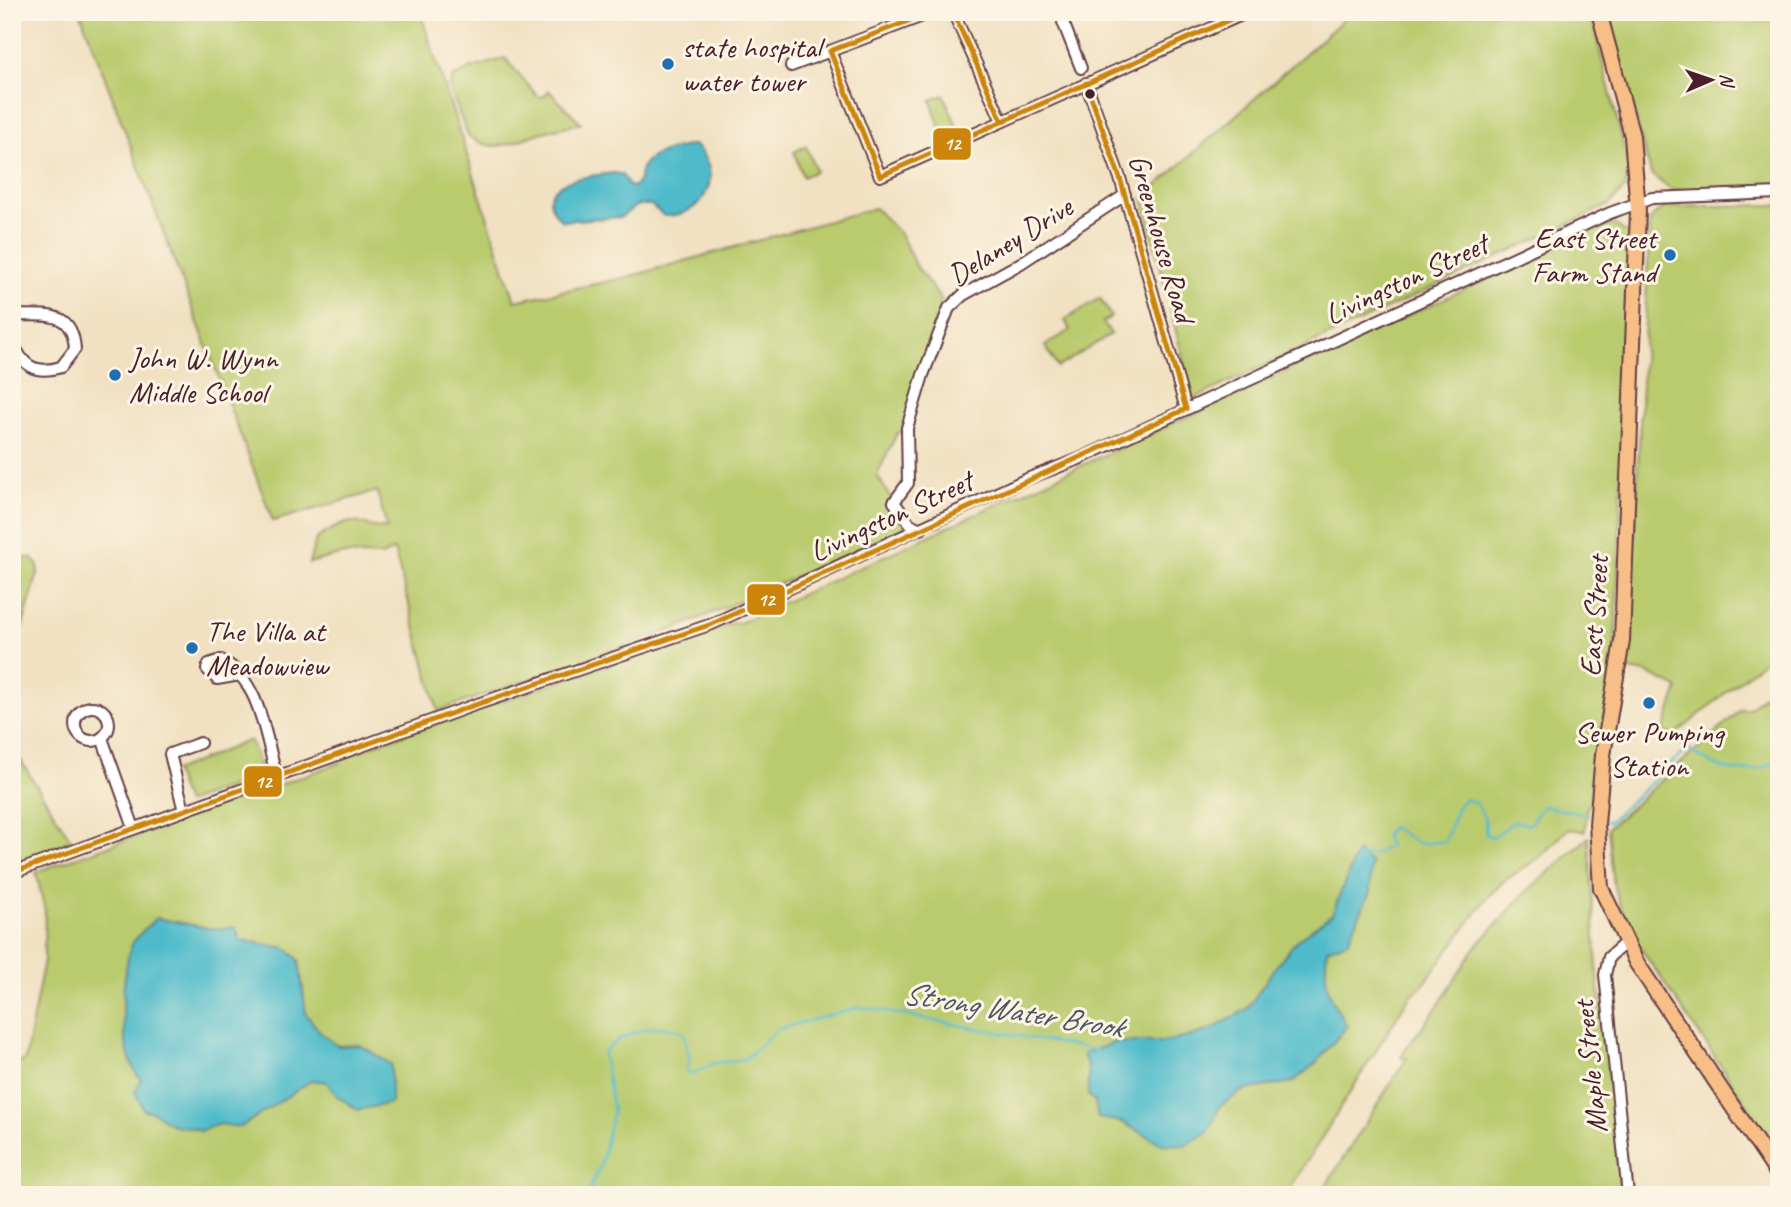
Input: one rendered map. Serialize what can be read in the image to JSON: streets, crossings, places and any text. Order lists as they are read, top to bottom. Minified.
{"streets":{"main road":["East Street"],"street":["Greenhouse Road","Delaney Drive","Livingston Street","Maple Street"]},"crossings":[["Greenhouse Road","Delaney Drive"],["Greenhouse Road","Livingston Street"],["Delaney Drive","Livingston Street"],["Livingston Street","East Street"],["East Street","Maple Street"]],"water":["Strong Water Brook"],"places":["state hospital water tower","East Street Farm Stand","John W. Wynn Middle School","The Villa at Meadowview","Sewer Pumping Station"],"lines":["transit line 12"],"north":"right"}
